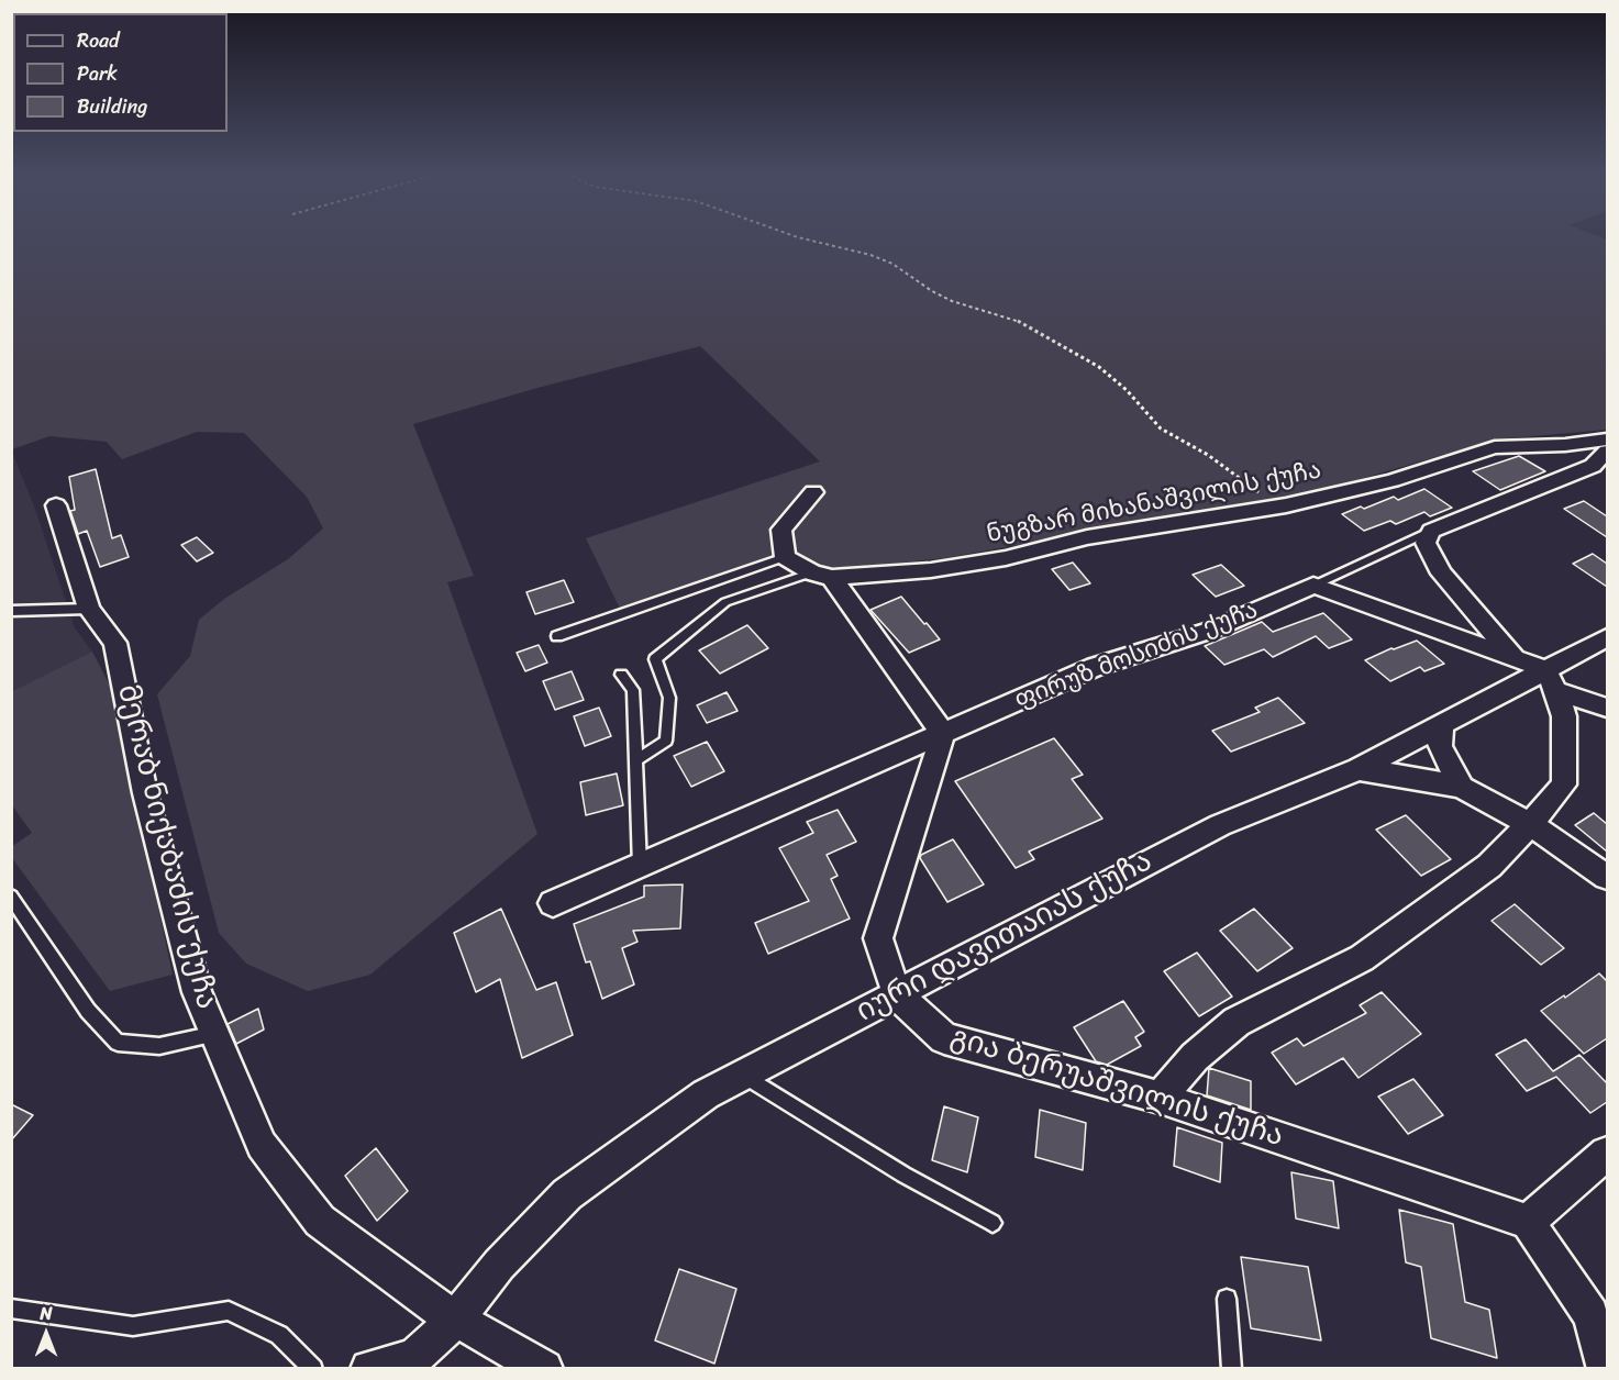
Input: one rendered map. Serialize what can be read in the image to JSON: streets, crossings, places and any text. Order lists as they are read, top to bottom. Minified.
{"streets":{"street":["ნუგზარ მიხანაშვილის ქუჩა","ფირუზ მოსიძის ქუჩა","მერაბ ნიქაბაძის ქუჩა","იური დავითაიას ქუჩა","გია ბერუაშვილის ქუჩა"]},"crossings":[["ნუგზარ მიხანაშვილის ქუჩა","ფირუზ მოსიძის ქუჩა"],["ფირუზ მოსიძის ქუჩა","გია ბერუაშვილის ქუჩა"],["მერაბ ნიქაბაძის ქუჩა","იური დავითაიას ქუჩა"],["იური დავითაიას ქუჩა","გია ბერუაშვილის ქუჩა"]],"legend":["Road","Park","Building"],"north":"top"}
